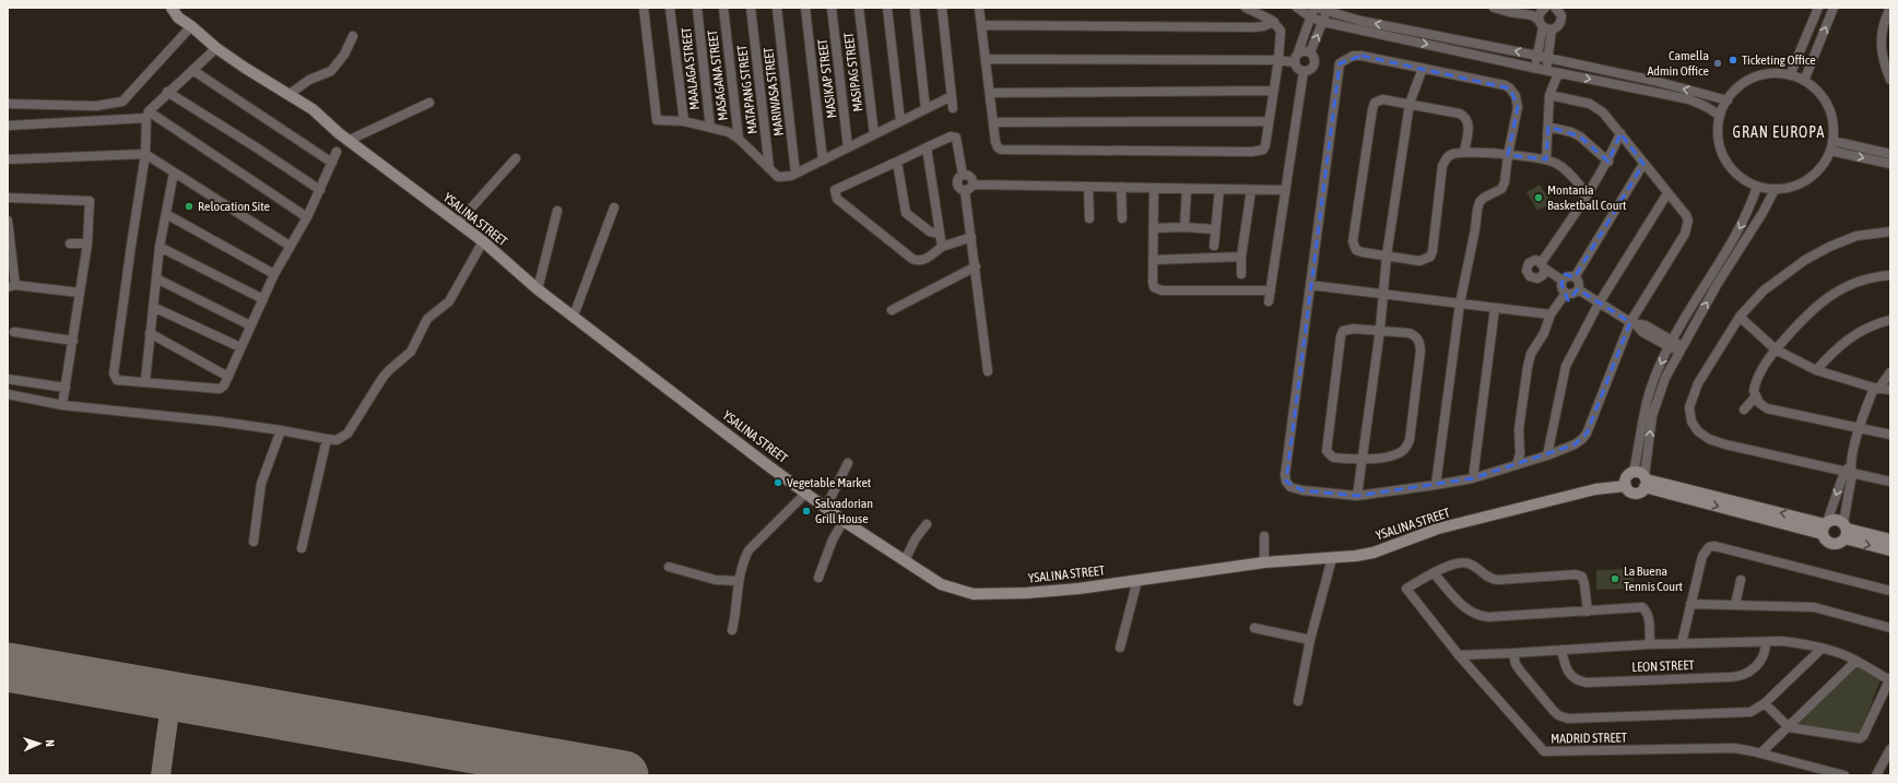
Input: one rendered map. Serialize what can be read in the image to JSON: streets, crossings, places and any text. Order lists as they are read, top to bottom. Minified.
{"streets":{"street":["MAALAGA STREET","MASIPAG STREET","MASAGANA STREET","MASIKAP STREET","MATAPANG STREET","MARIWASA STREET","YSALINA STREET","LEON STREET","MADRID STREET"]},"districts":["GRAN EUROPA"],"places":["Ticketing Office","Camella Admin Office","Montania Basketball Court","Relocation Site","Vegetable Market","Salvadorian Grill House","La Buena Tennis Court"],"north":"right"}
